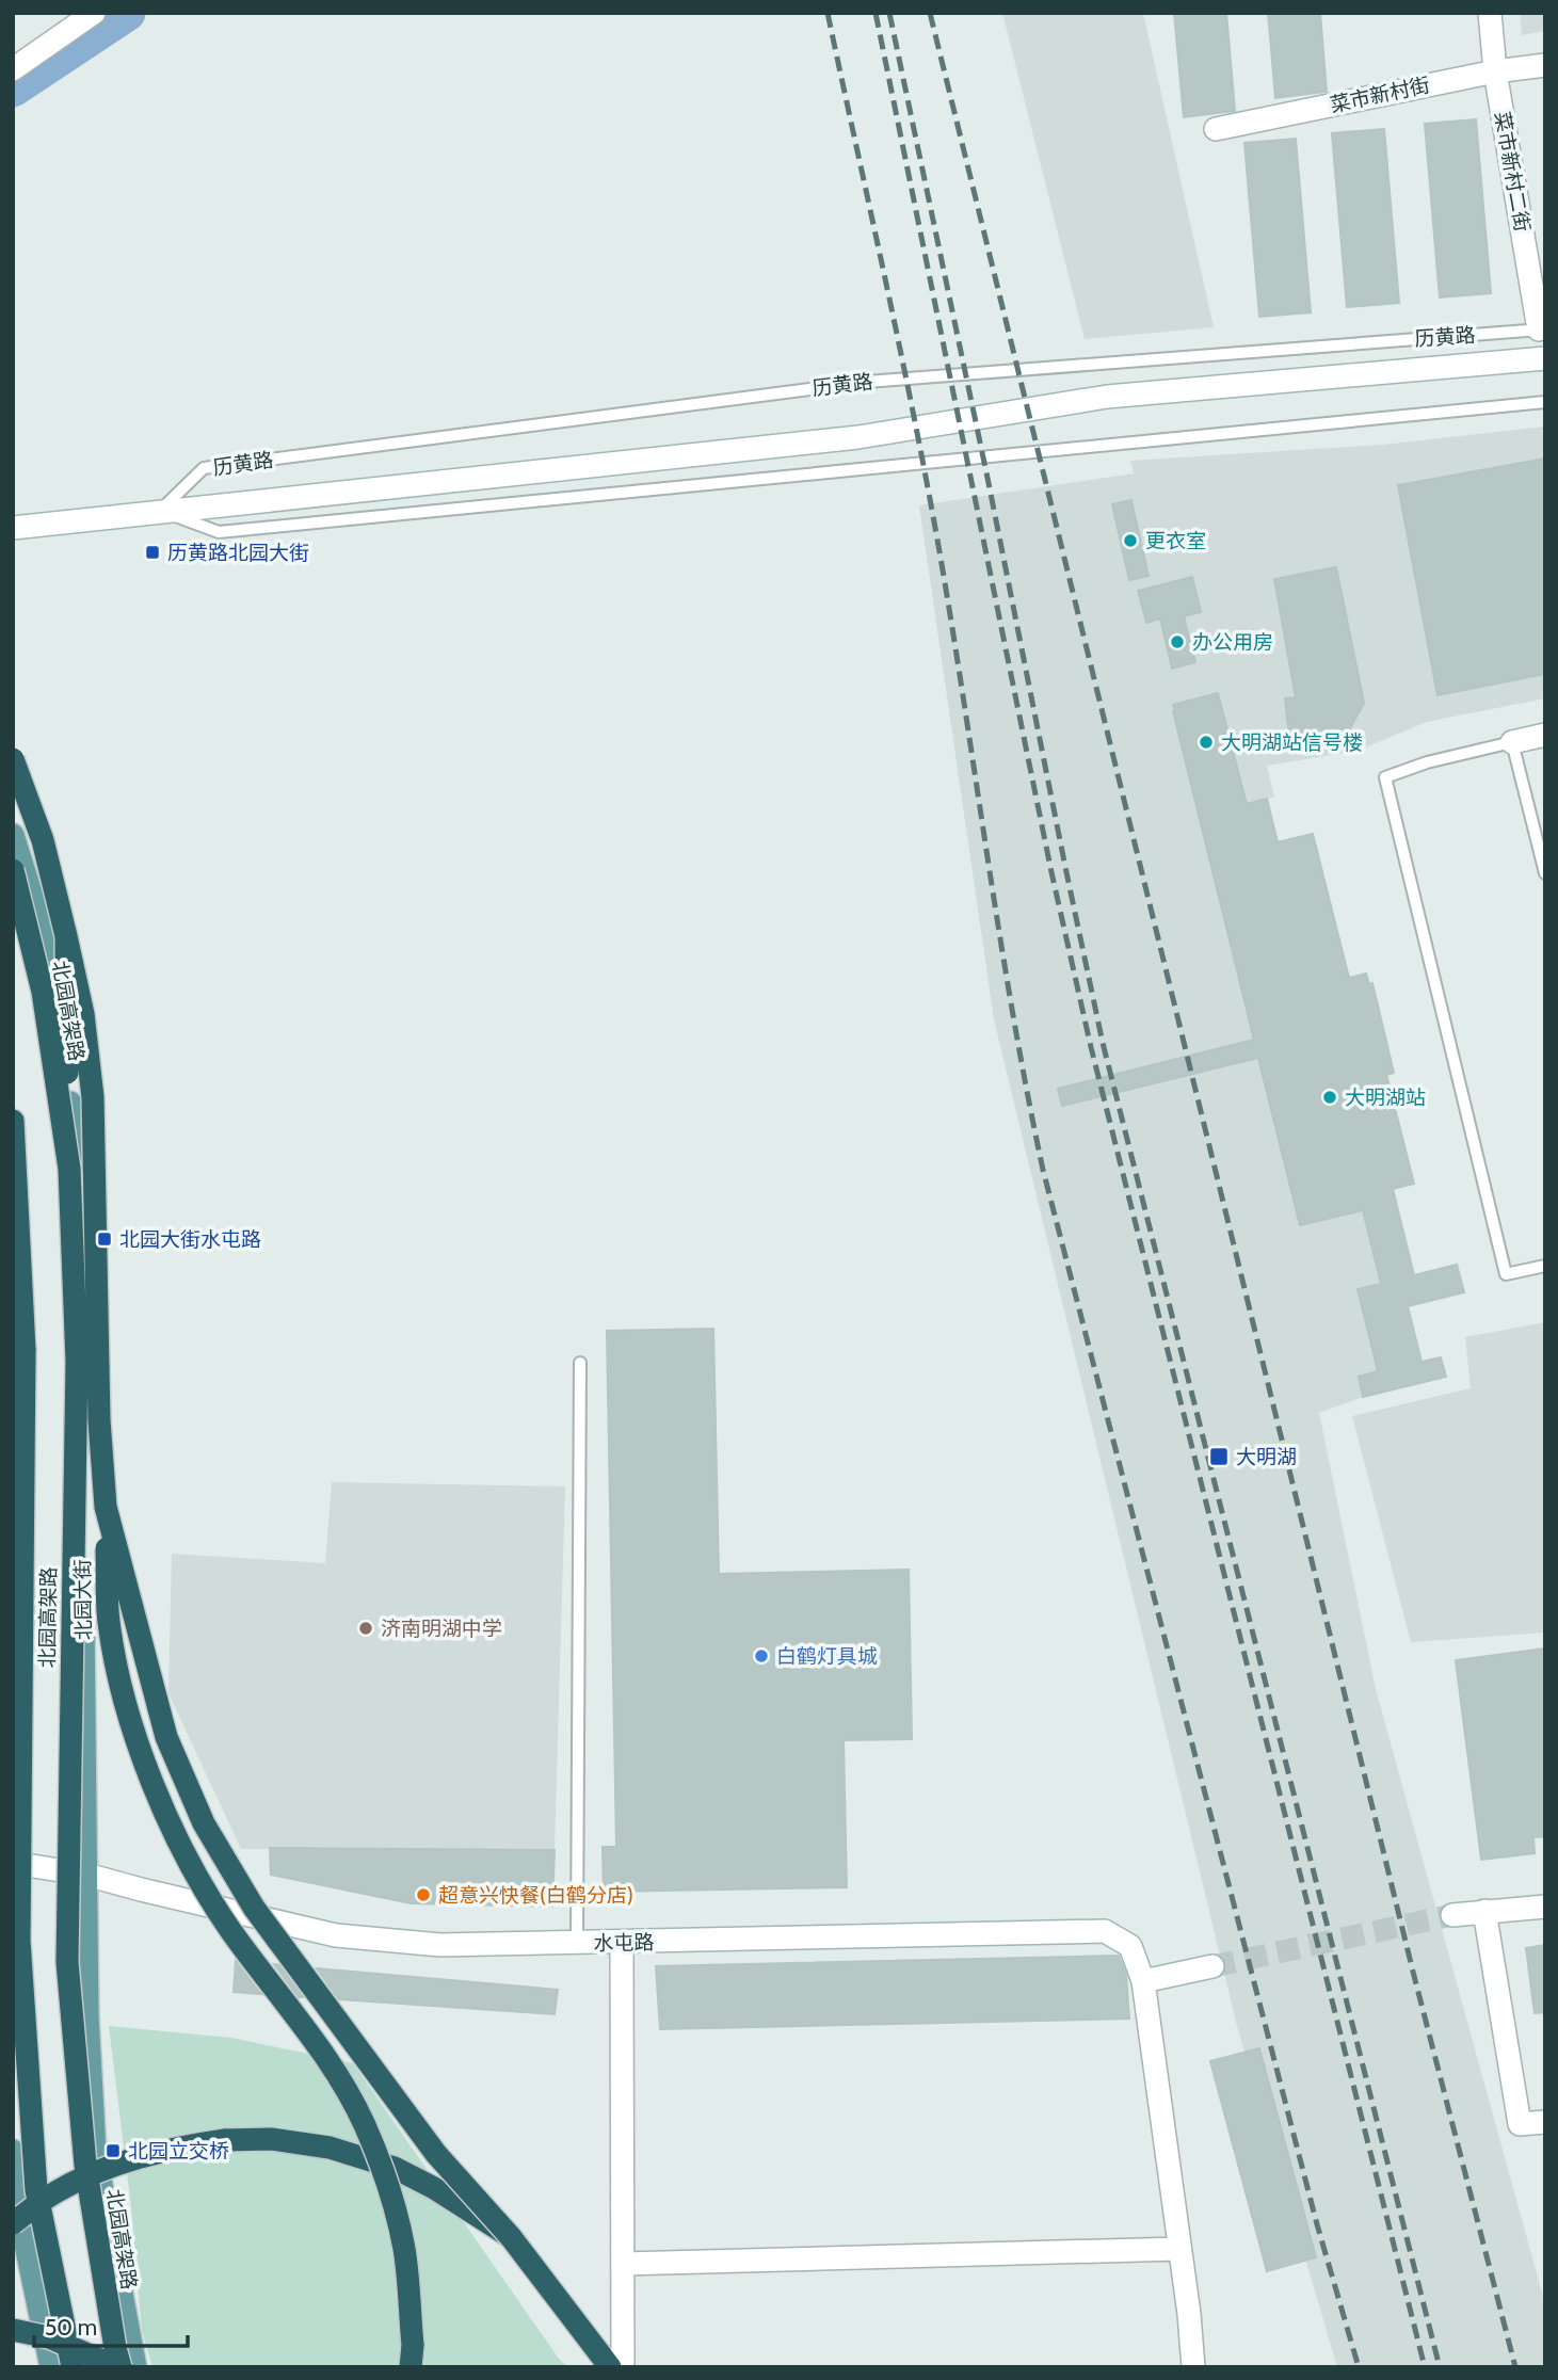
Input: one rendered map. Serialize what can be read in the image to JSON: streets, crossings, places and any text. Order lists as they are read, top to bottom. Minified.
{"streets":{"highway":["北园高架路"],"main road":["北园大街"],"street":["菜市新村街","菜市新村二街","历黄路","水屯路"]},"crossings":[["菜市新村街","菜市新村二街"],["菜市新村二街","历黄路"],["北园大街","水屯路"]],"places":{"other":["更衣室","办公用房","大明湖站信号楼","大明湖站","济南明湖中学","白鹤灯具城","超意兴快餐(白鹤分店)"],"transit":["历黄路北园大街","北园大街水屯路","大明湖","北园立交桥"]},"scale_bar":"50 m"}
